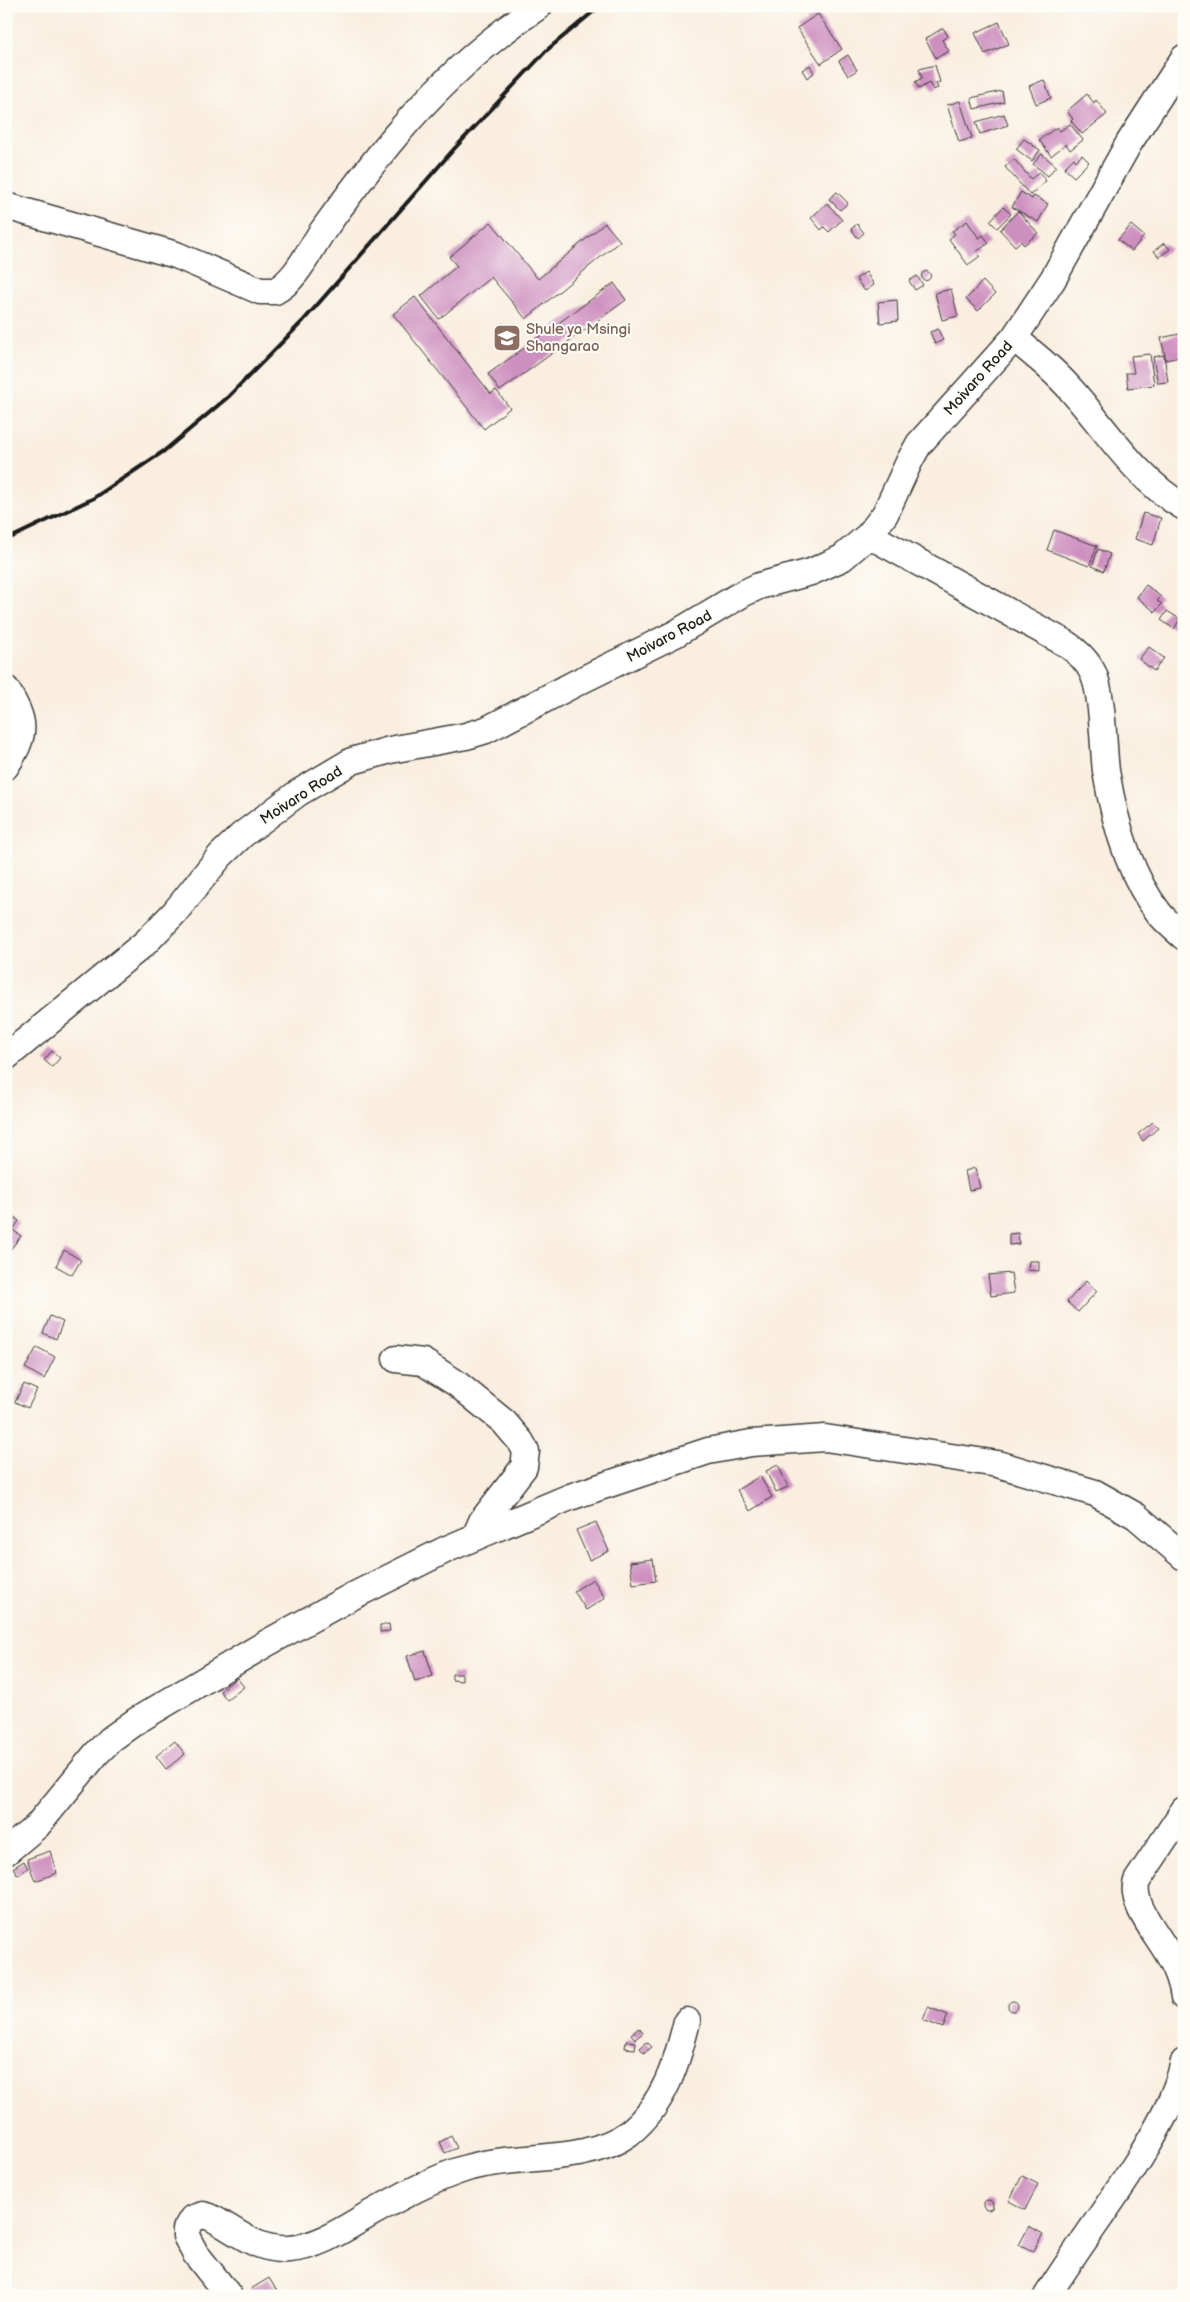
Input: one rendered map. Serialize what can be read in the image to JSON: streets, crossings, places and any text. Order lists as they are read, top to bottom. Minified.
{"streets":{"street":["Moivaro Road"]},"places":{"school or university":["Shule ya Msingi Shangarao"]}}
